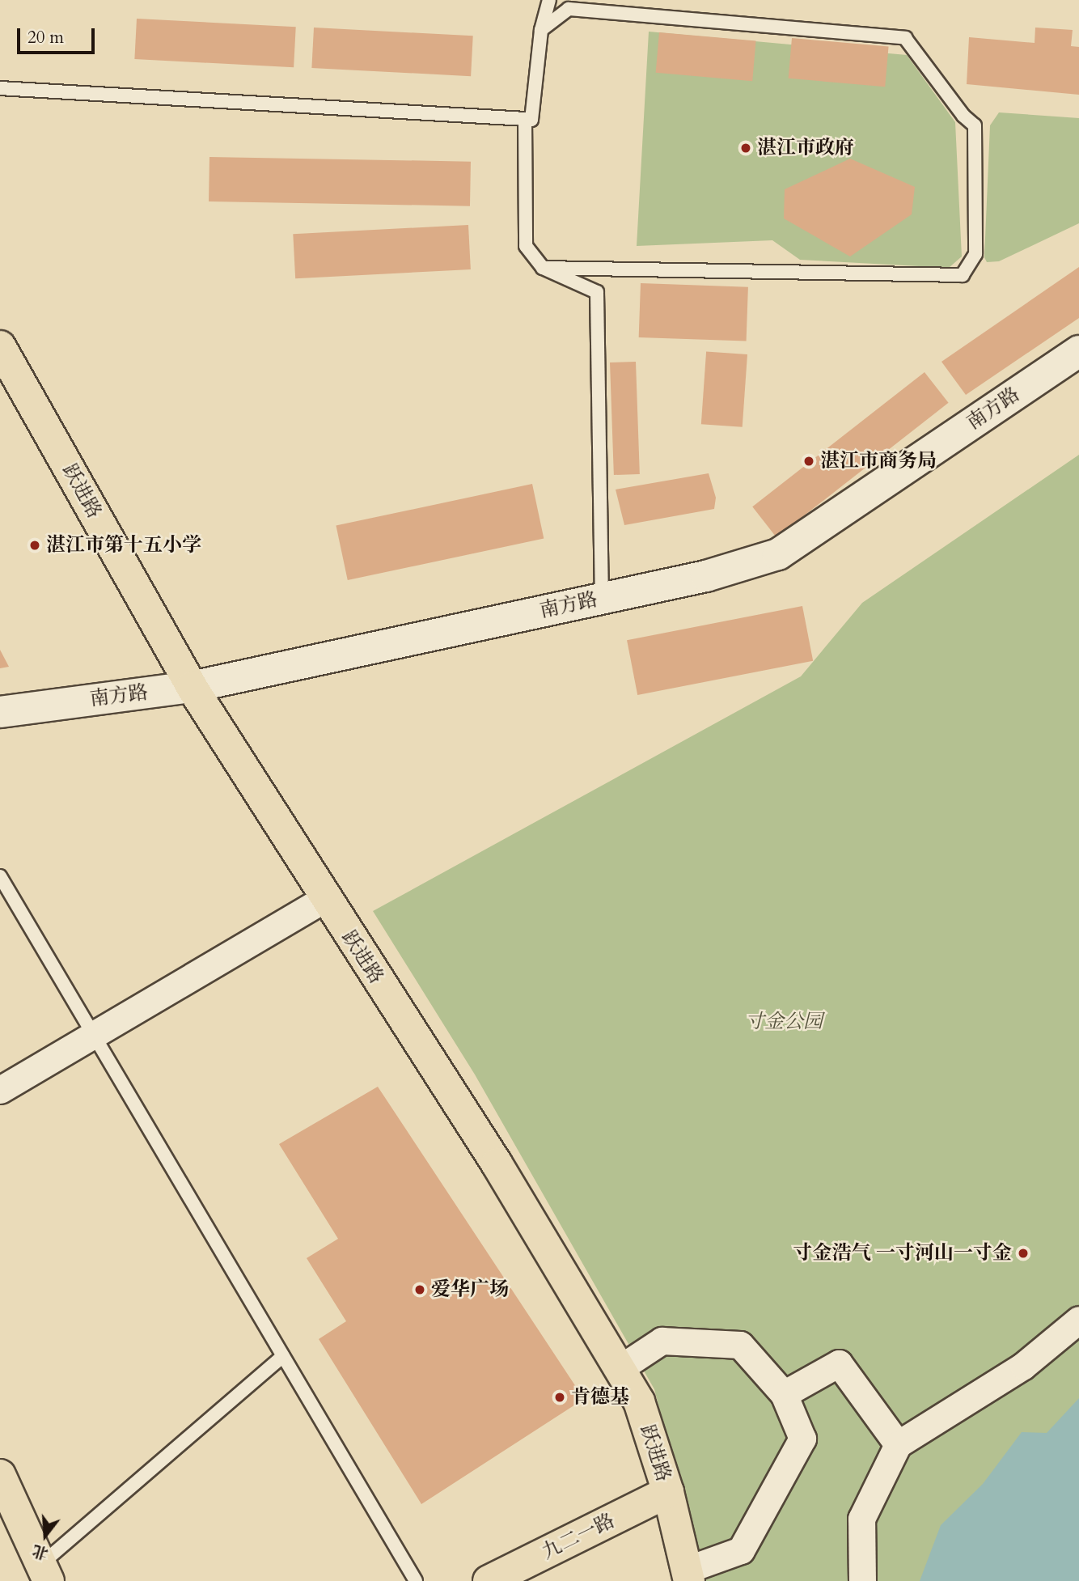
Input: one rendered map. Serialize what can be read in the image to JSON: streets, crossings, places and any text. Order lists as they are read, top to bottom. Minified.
{"streets":{"main road":["跃进路","九二一路"],"street":["南方路"]},"crossings":[["南方路","跃进路"],["跃进路","九二一路"]],"parks":["寸金公园"],"places":["湛江市政府","湛江市商务局","湛江市第十五小学","寸金浩气 一寸河山一寸金","爱华广场","肯德基"],"scale_bar":"20 m","north":"bottom"}
